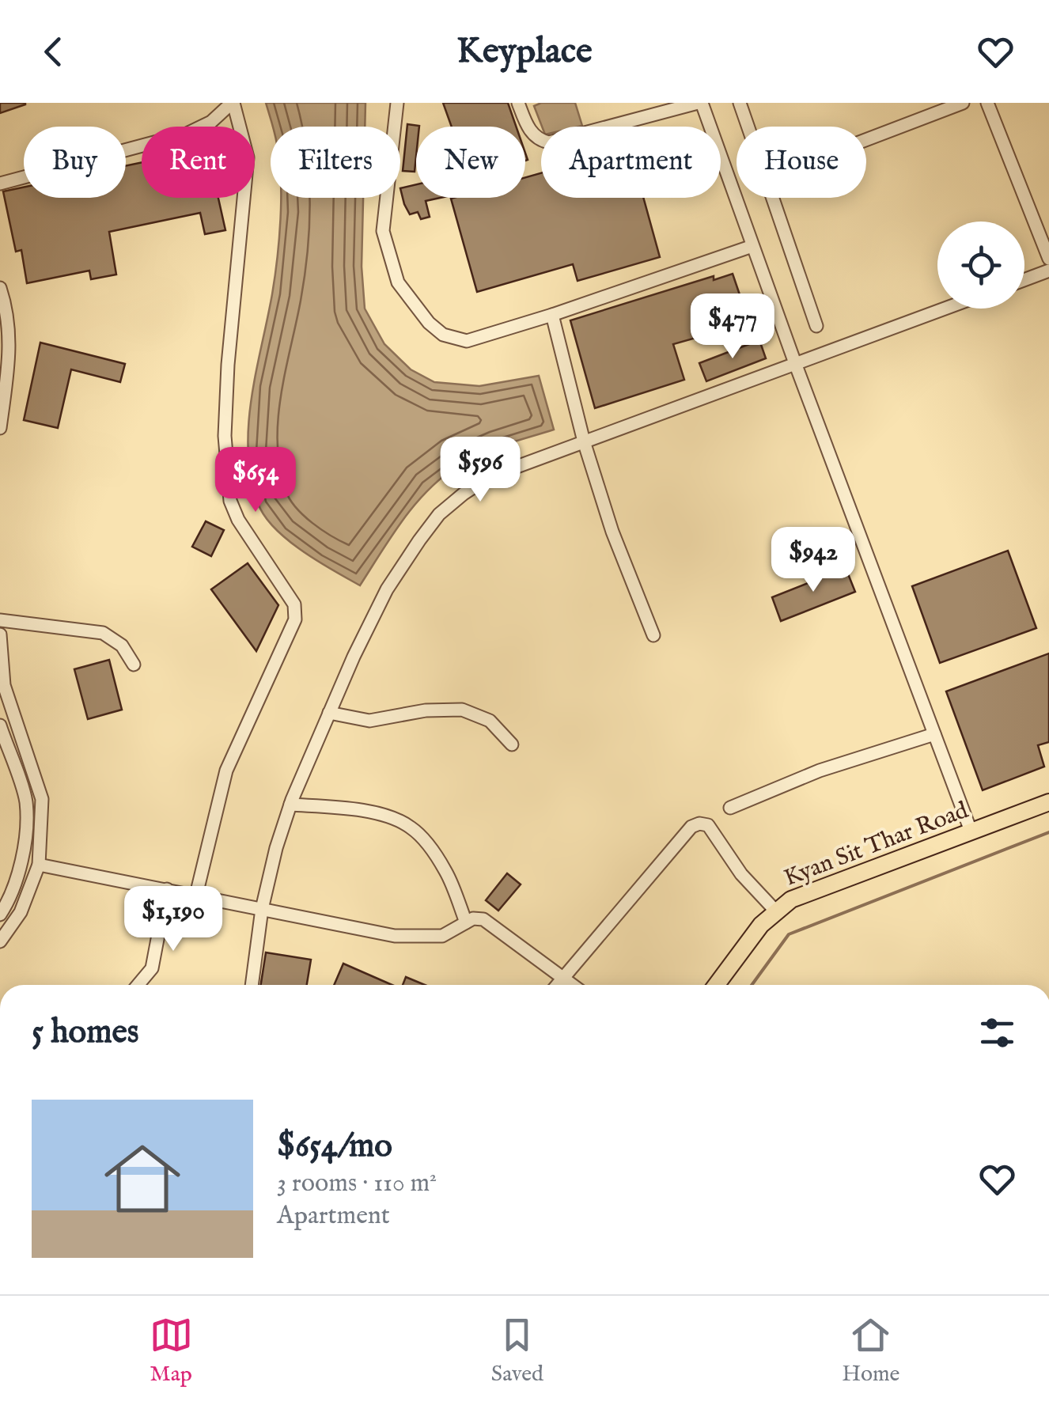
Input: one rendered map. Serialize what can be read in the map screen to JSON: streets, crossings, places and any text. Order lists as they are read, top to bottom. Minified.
{"streets":{"main road":["Kyan Sit Thar Road"]},"page":{"header":"Keyplace","chip":["Buy","Rent","Filters","New","Apartment","House"],"price":["$477","$596","$654","$942","$1,190"],"heading":"5 homes","list":[{"name":"$654/mo","note":"3 rooms · 110 m² · Apartment"}],"tabs":["Map","Saved","Home"]}}
